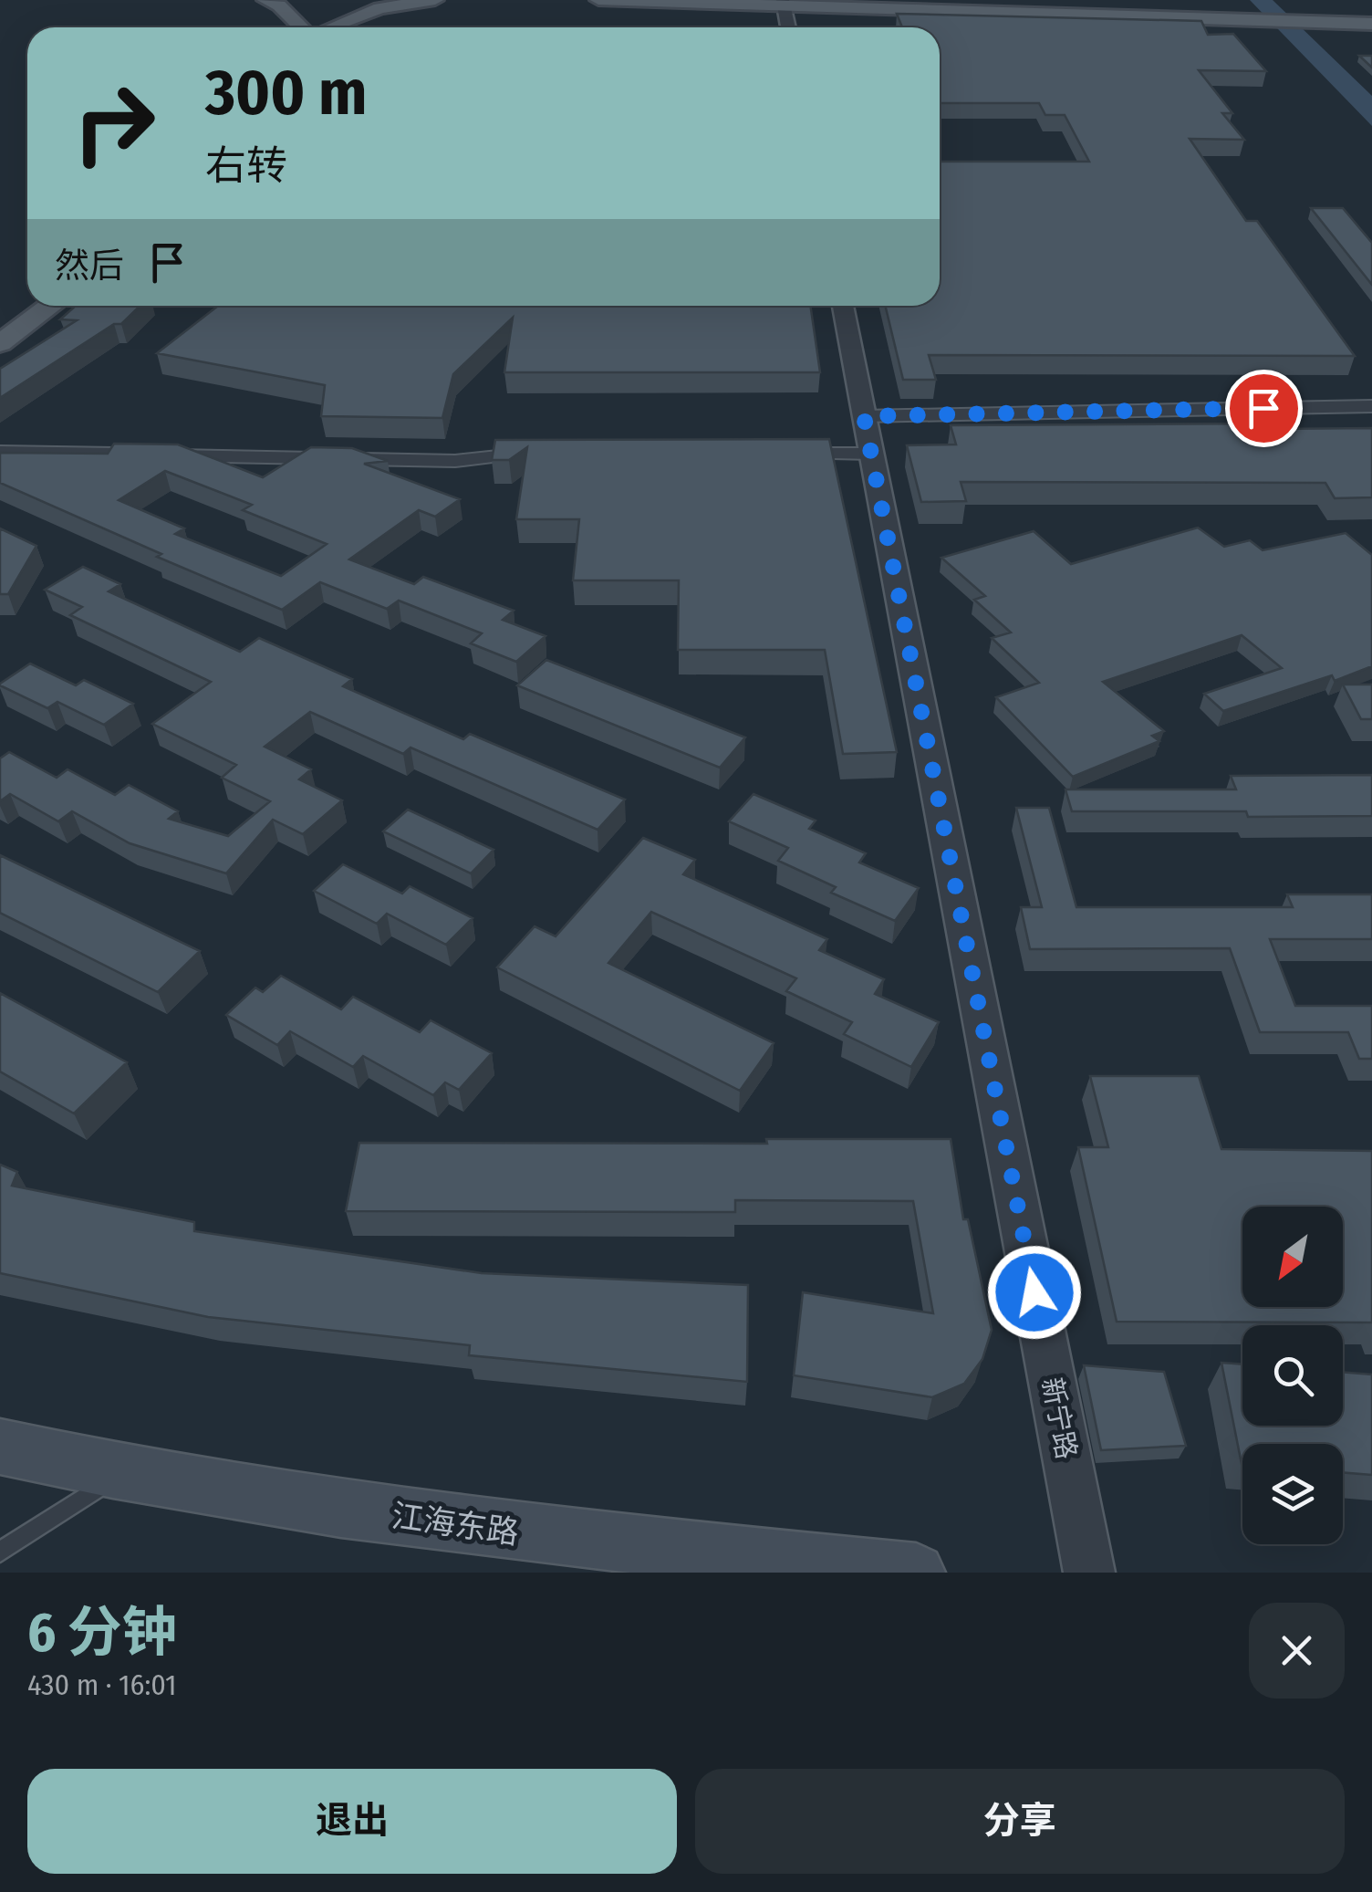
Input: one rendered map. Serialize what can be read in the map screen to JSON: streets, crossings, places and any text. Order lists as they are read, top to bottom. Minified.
{"streets":{"main road":["江海东路"],"street":["新宁路"]},"north":"bottom left","page":{"turn":["300 m","右转"],"then":"然后","heading":["6 分钟","430 m · 16:01"],"buttons":["退出","分享"]}}
